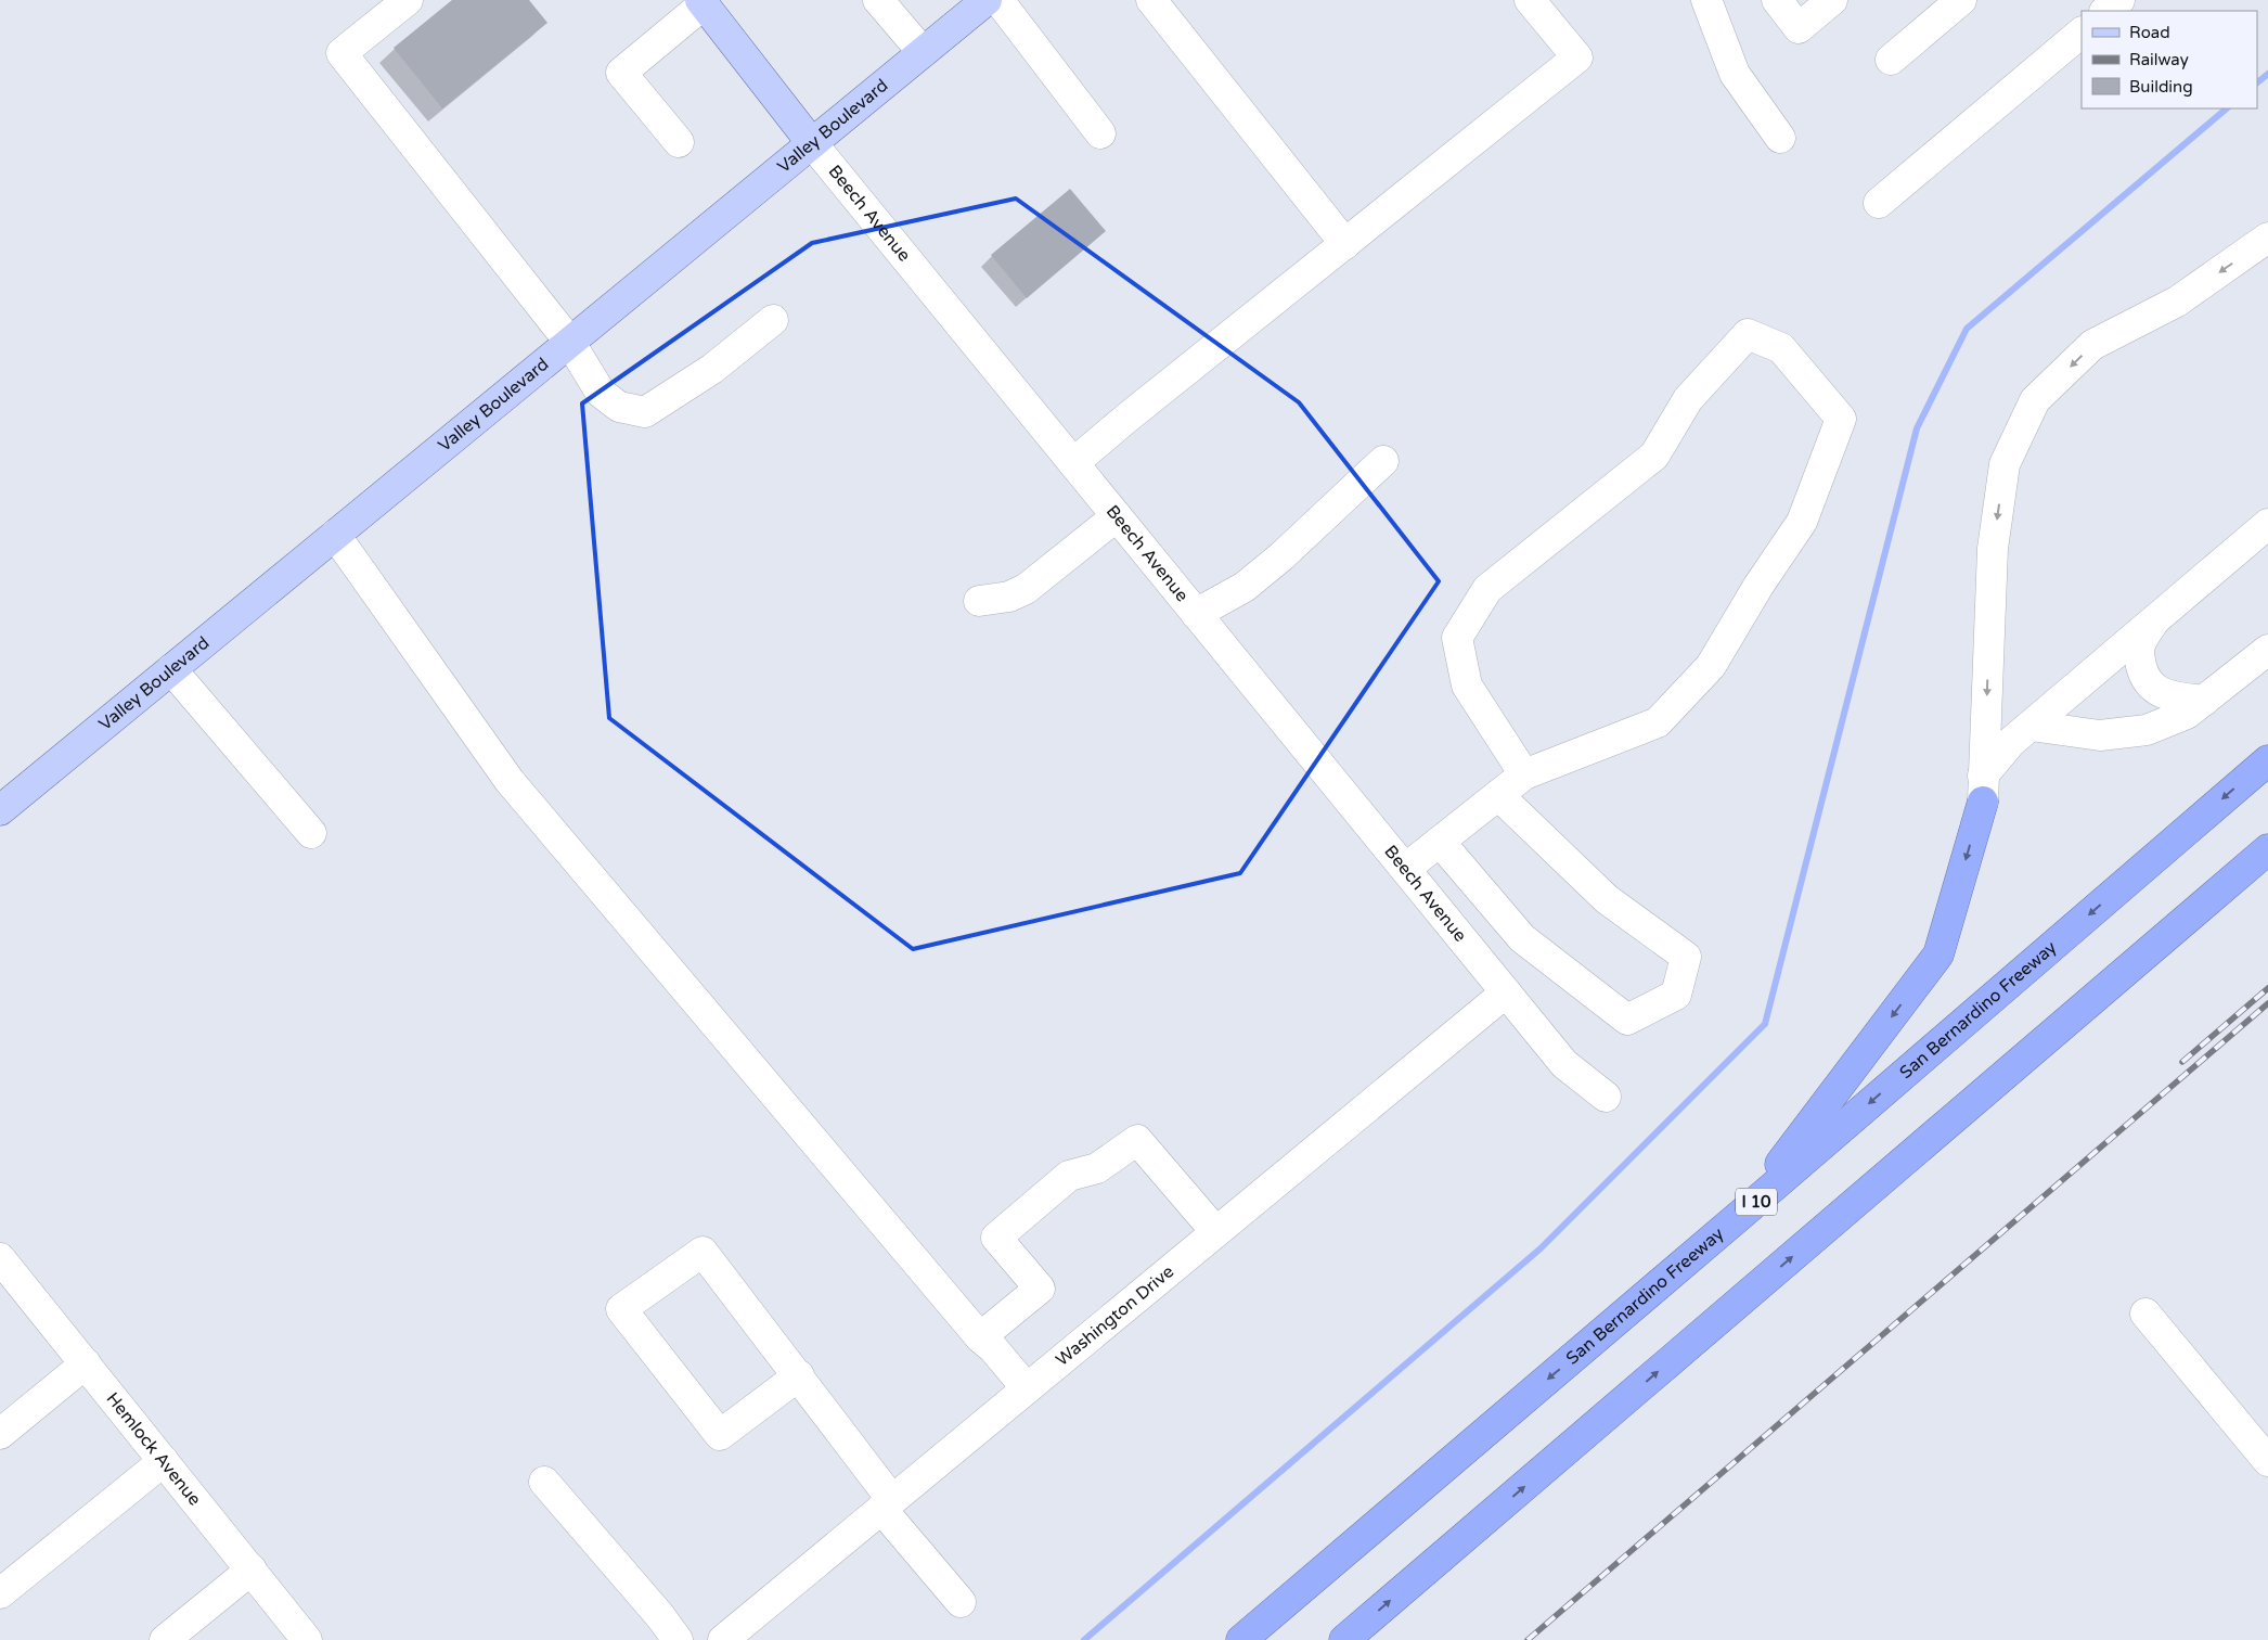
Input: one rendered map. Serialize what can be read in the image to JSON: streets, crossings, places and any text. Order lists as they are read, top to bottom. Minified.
{"streets":{"highway":["San Bernardino Freeway","I 10"],"main road":["Valley Boulevard","Beech Avenue"],"street":["Washington Drive","Hemlock Avenue"]},"crossings":[["Valley Boulevard","Beech Avenue"],["Beech Avenue","Washington Drive"]],"legend":["Road","Railway","Building"]}
